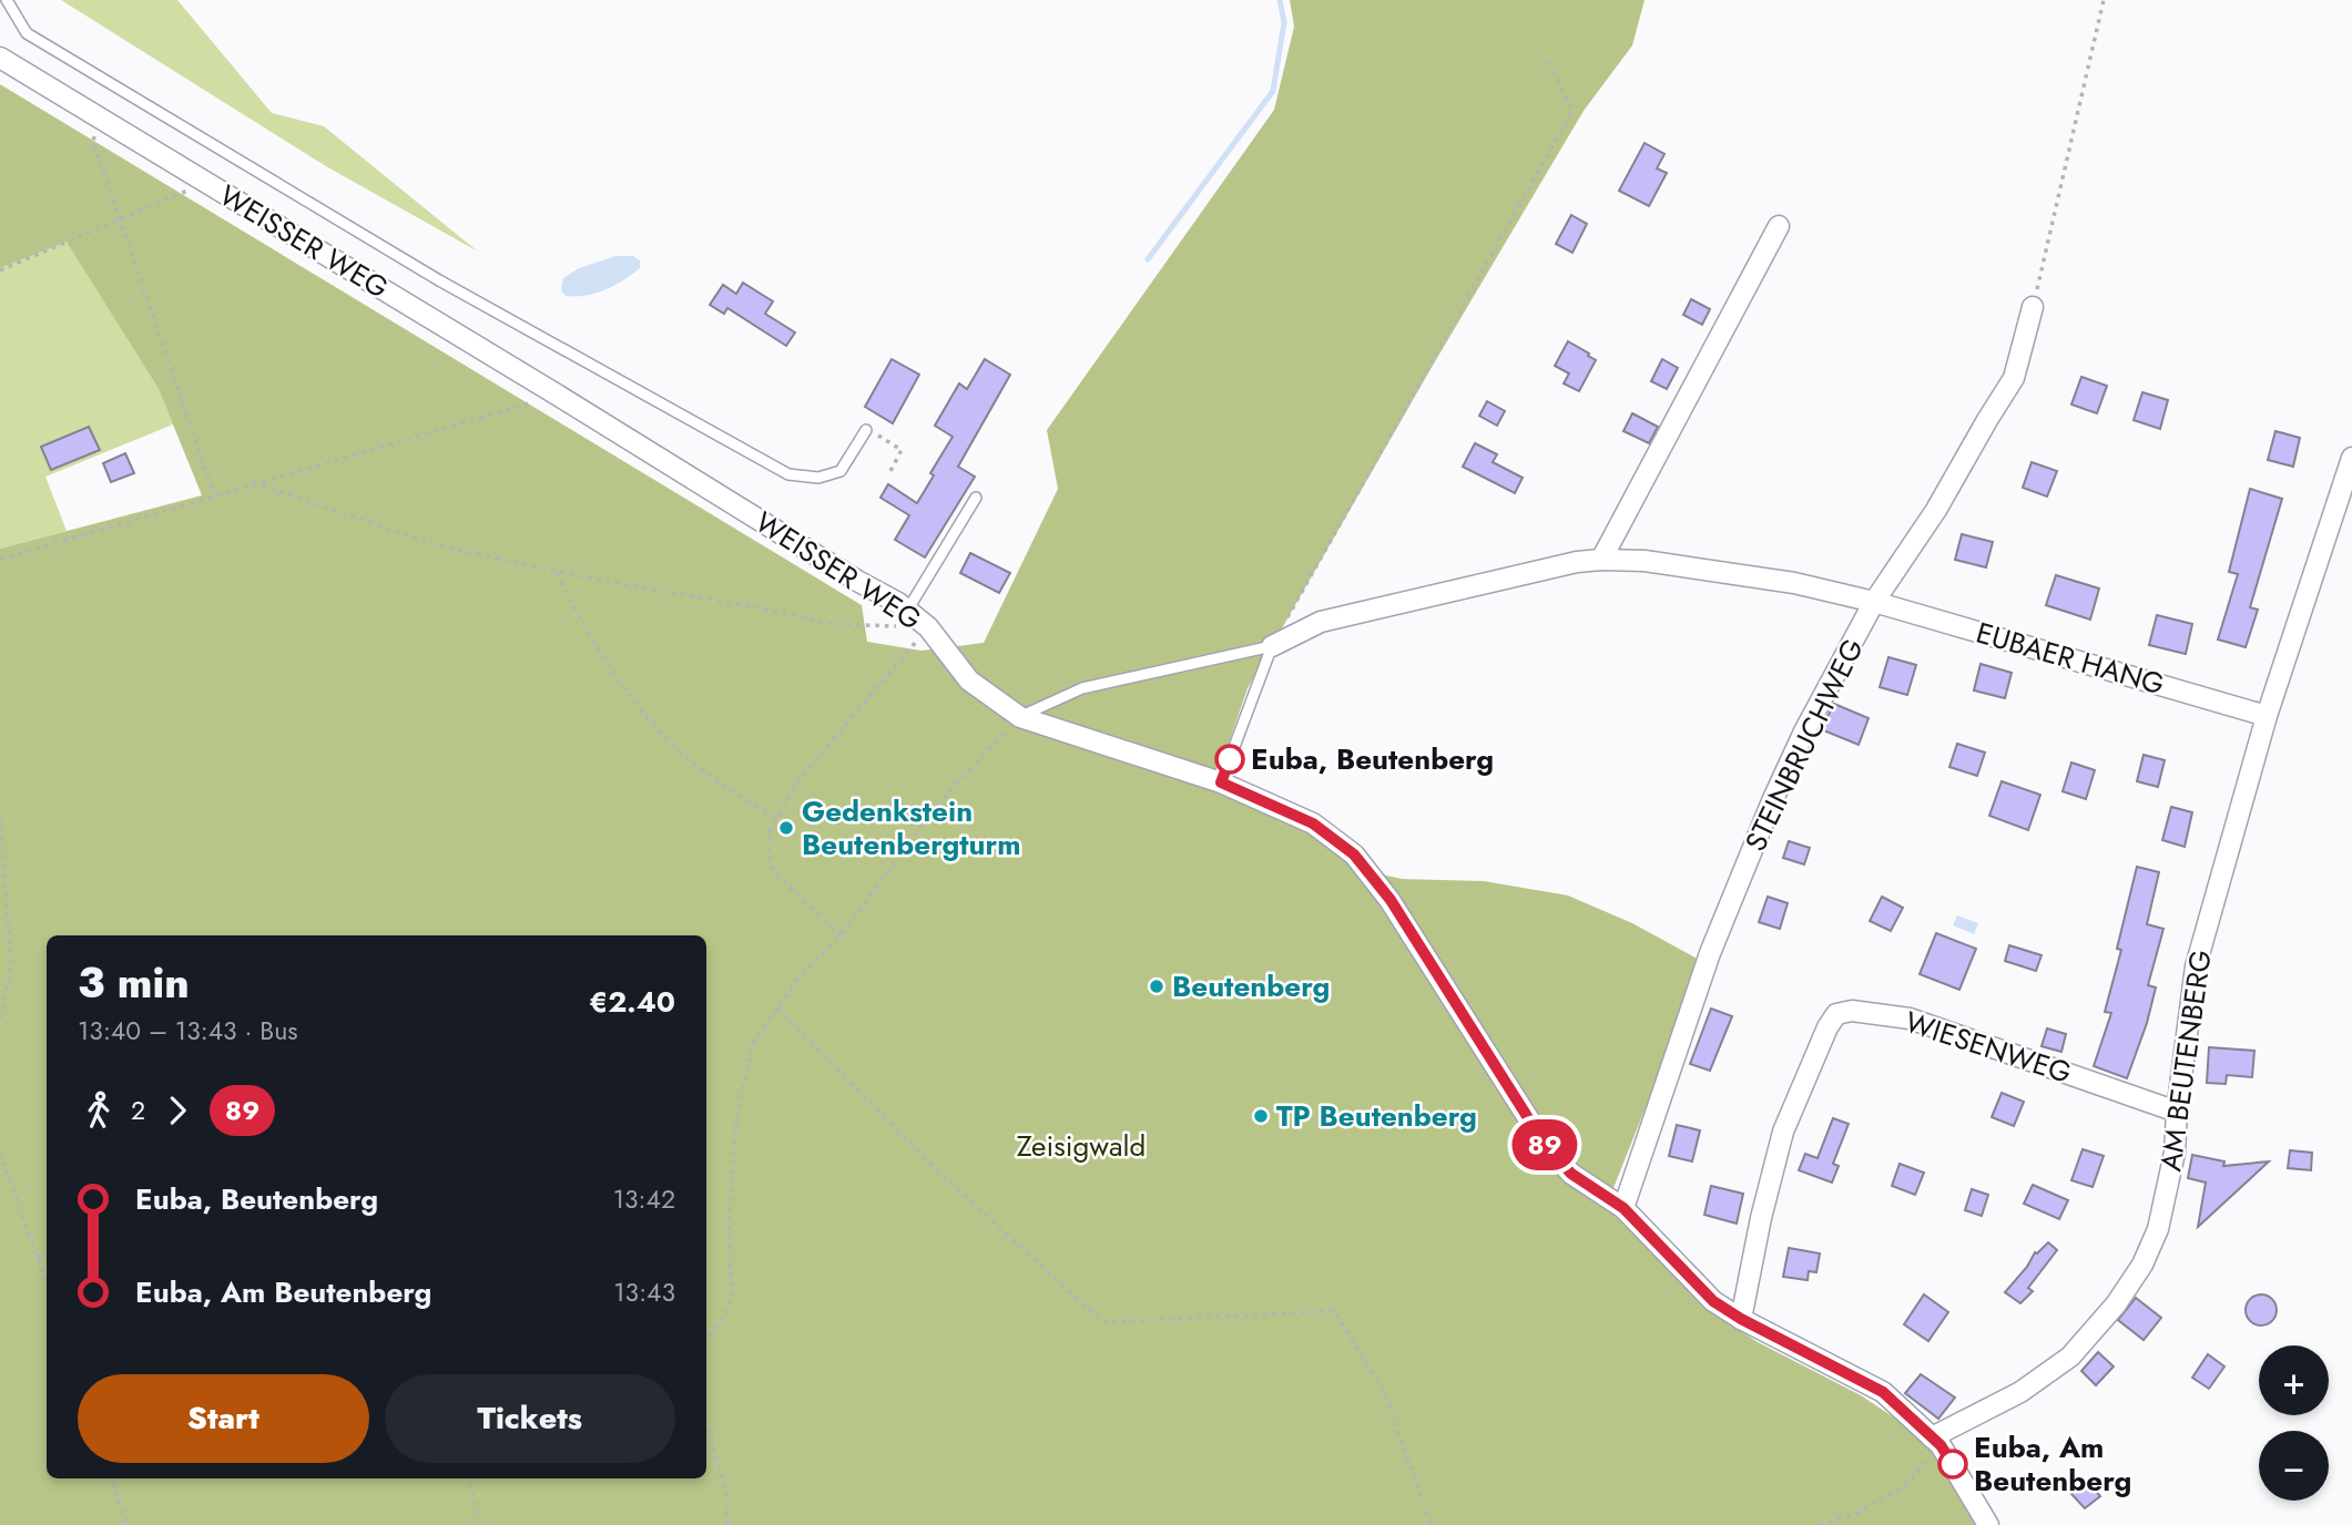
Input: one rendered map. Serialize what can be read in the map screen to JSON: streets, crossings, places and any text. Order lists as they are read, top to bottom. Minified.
{"streets":{"street":["WEISSER WEG","EUBAER HANG","STEINBRUCHWEG","WIESENWEG","AM BEUTENBERG"]},"crossings":[["WEISSER WEG","STEINBRUCHWEG"],["WEISSER WEG","WIESENWEG"],["WEISSER WEG","AM BEUTENBERG"],["EUBAER HANG","STEINBRUCHWEG"],["EUBAER HANG","AM BEUTENBERG"],["WIESENWEG","AM BEUTENBERG"]],"parks":["Zeisigwald"],"places":["Euba, Beutenberg","Gedenkstein Beutenbergturm","Beutenberg","TP Beutenberg","Euba, Am Beutenberg"],"lines":["bus line 89"],"page":{"on_map":"89","heading":["3 min","13:40 – 13:43 · Bus","€2.40"],"legs":["2","89"],"list":[{"name":"Euba, Beutenberg","value":"13:42"},{"name":"Euba, Am Beutenberg","value":"13:43"}],"map_buttons":["+","−"],"buttons":["Start","Tickets"]}}
